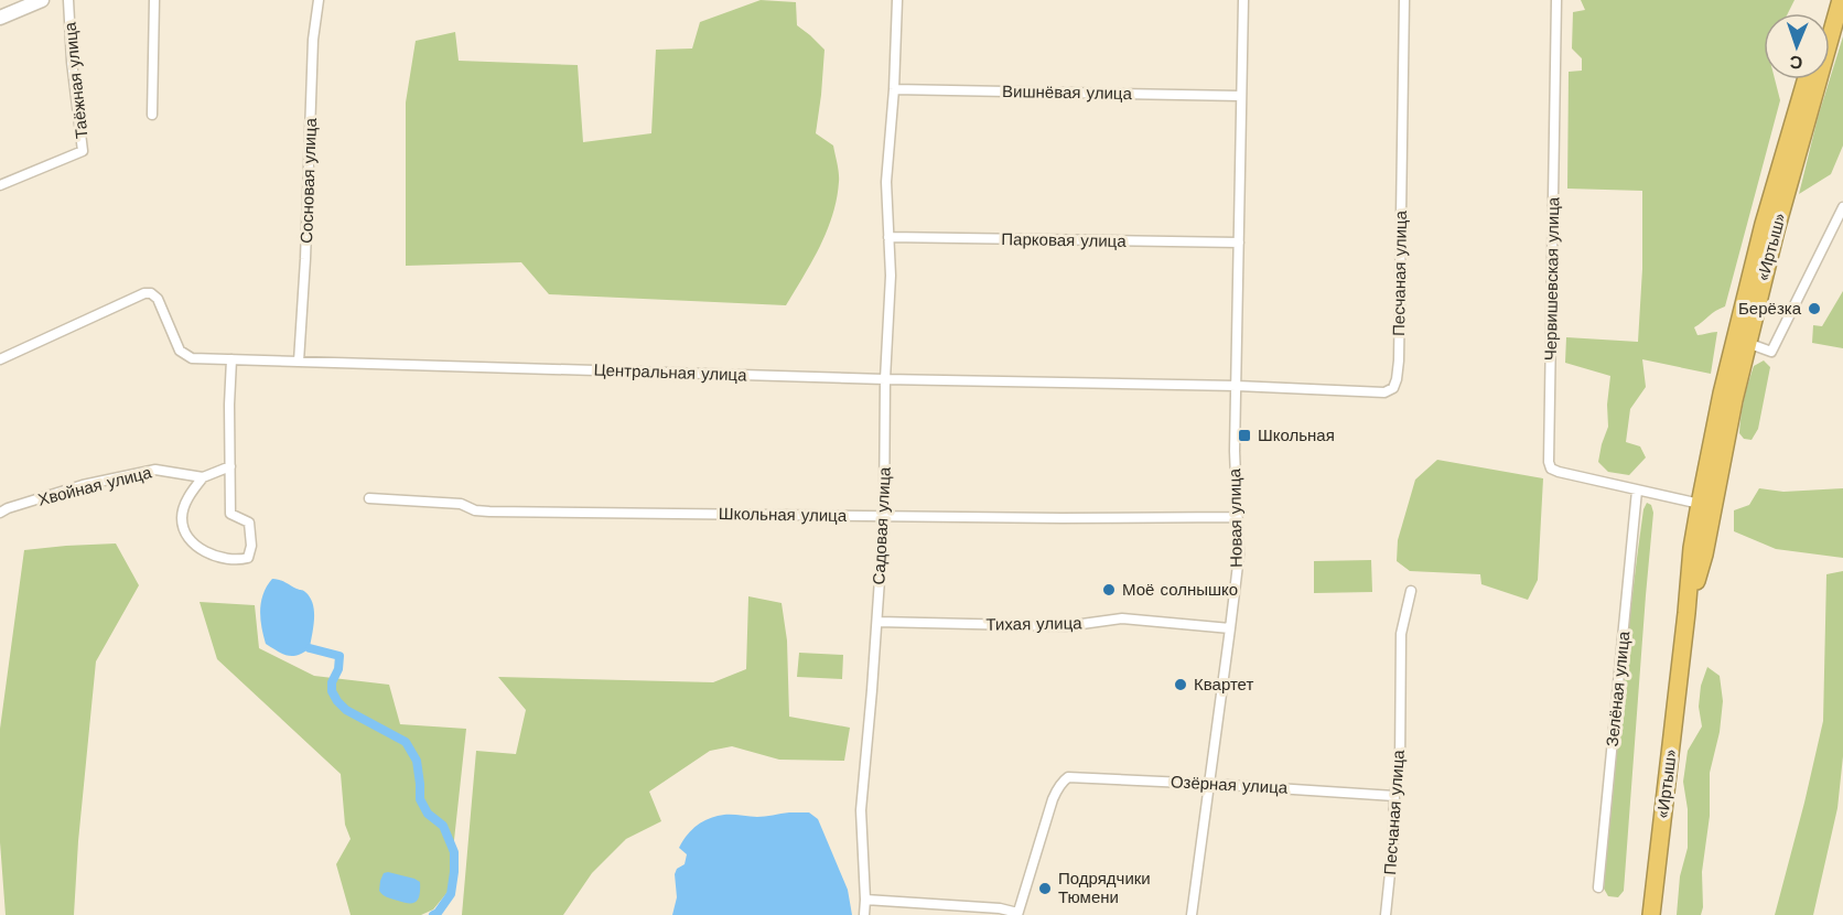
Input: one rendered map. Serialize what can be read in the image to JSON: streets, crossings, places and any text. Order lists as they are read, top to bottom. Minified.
{"streets":{"highway":["«Иртыш»"],"street":["Таёжная улица","Вишнёвая улица","Сосновая улица","Парковая улица","Песчаная улица","Червишевская улица","Центральная улица","Хвойная улица","Школьная улица","Новая улица","Садовая улица","Тихая улица","Зелёная улица","Озёрная улица"]},"crossings":[["Вишнёвая улица","Новая улица"],["Вишнёвая улица","Садовая улица"],["Сосновая улица","Центральная улица"],["Парковая улица","Новая улица"],["Парковая улица","Садовая улица"],["«Иртыш»","Червишевская улица"],["Песчаная улица","Центральная улица"],["Песчаная улица","Новая улица"],["Песчаная улица","Озёрная улица"],["Червишевская улица","Зелёная улица"],["Центральная улица","Новая улица"],["Центральная улица","Садовая улица"],["Школьная улица","Новая улица"],["Школьная улица","Садовая улица"],["Новая улица","Тихая улица"],["Новая улица","Озёрная улица"],["Садовая улица","Тихая улица"]],"places":{"other":["Берёзка","Моё солнышко","Квартет","Подрядчики Тюмени"],"transit":["Школьная"]},"north":"bottom"}
